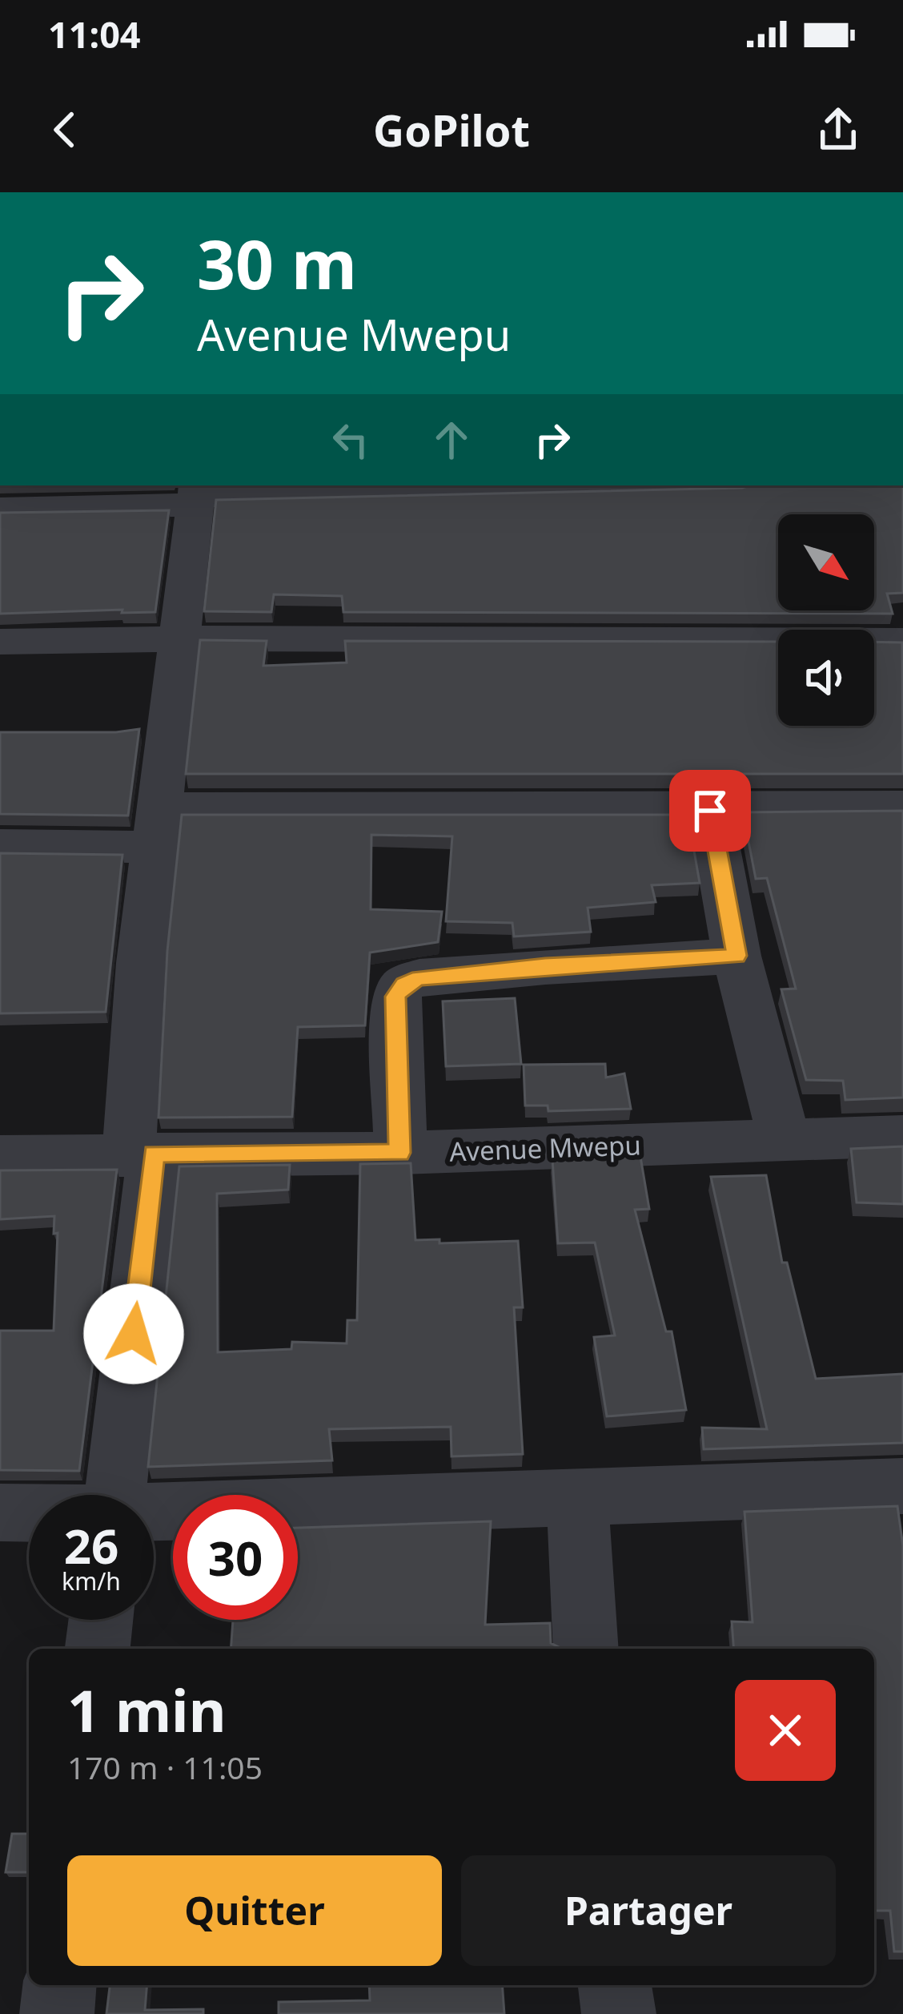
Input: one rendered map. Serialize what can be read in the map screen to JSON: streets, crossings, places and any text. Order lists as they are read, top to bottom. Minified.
{"streets":{"street":["Avenue Mwepu"]},"north":"bottom right","page":{"status":"11:04","header":"GoPilot","turn":["30 m","Avenue Mwepu"],"speed":"26 km/h","limit":"30","heading":["1 min","170 m · 11:05"],"buttons":["Quitter","Partager"]}}
